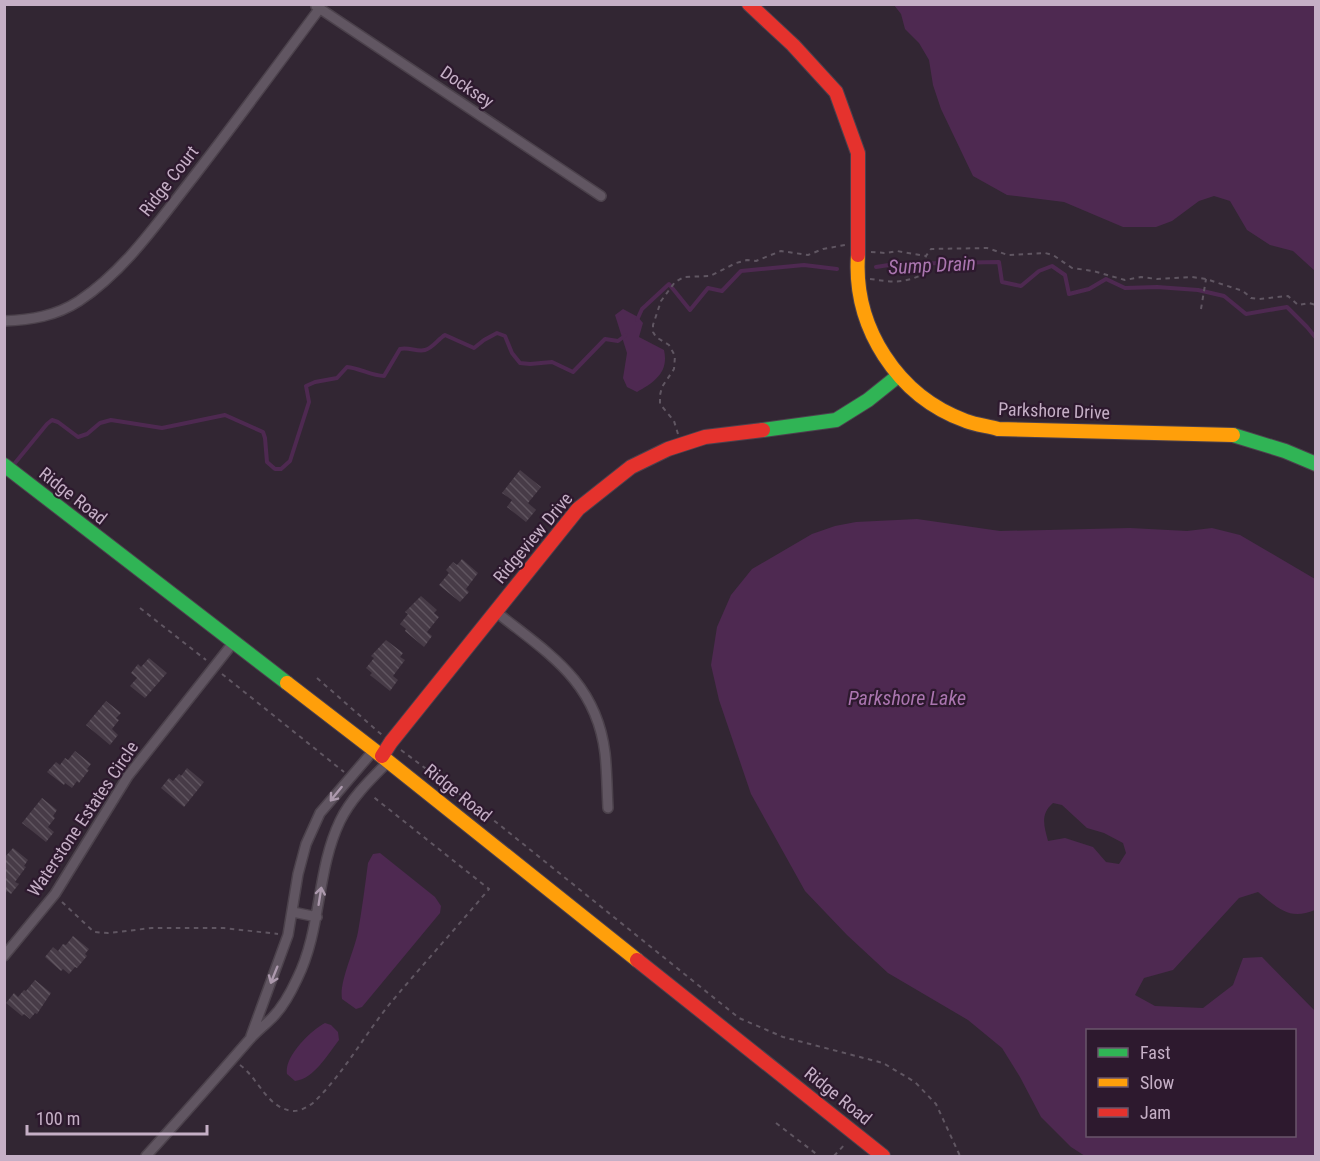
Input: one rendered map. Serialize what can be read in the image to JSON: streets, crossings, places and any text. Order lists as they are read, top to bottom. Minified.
{"streets":{"street":["Docksey","Ridge Court","Parkshore Drive","Ridge Road","Ridgeview Drive","Waterstone Estates Circle"]},"crossings":[["Docksey","Ridge Court"],["Parkshore Drive","Ridgeview Drive"],["Ridge Road","Ridgeview Drive"],["Ridge Road","Waterstone Estates Circle"]],"water":["Sump Drain","Parkshore Lake"],"legend":["Fast","Slow","Jam"],"scale_bar":"100 m"}
